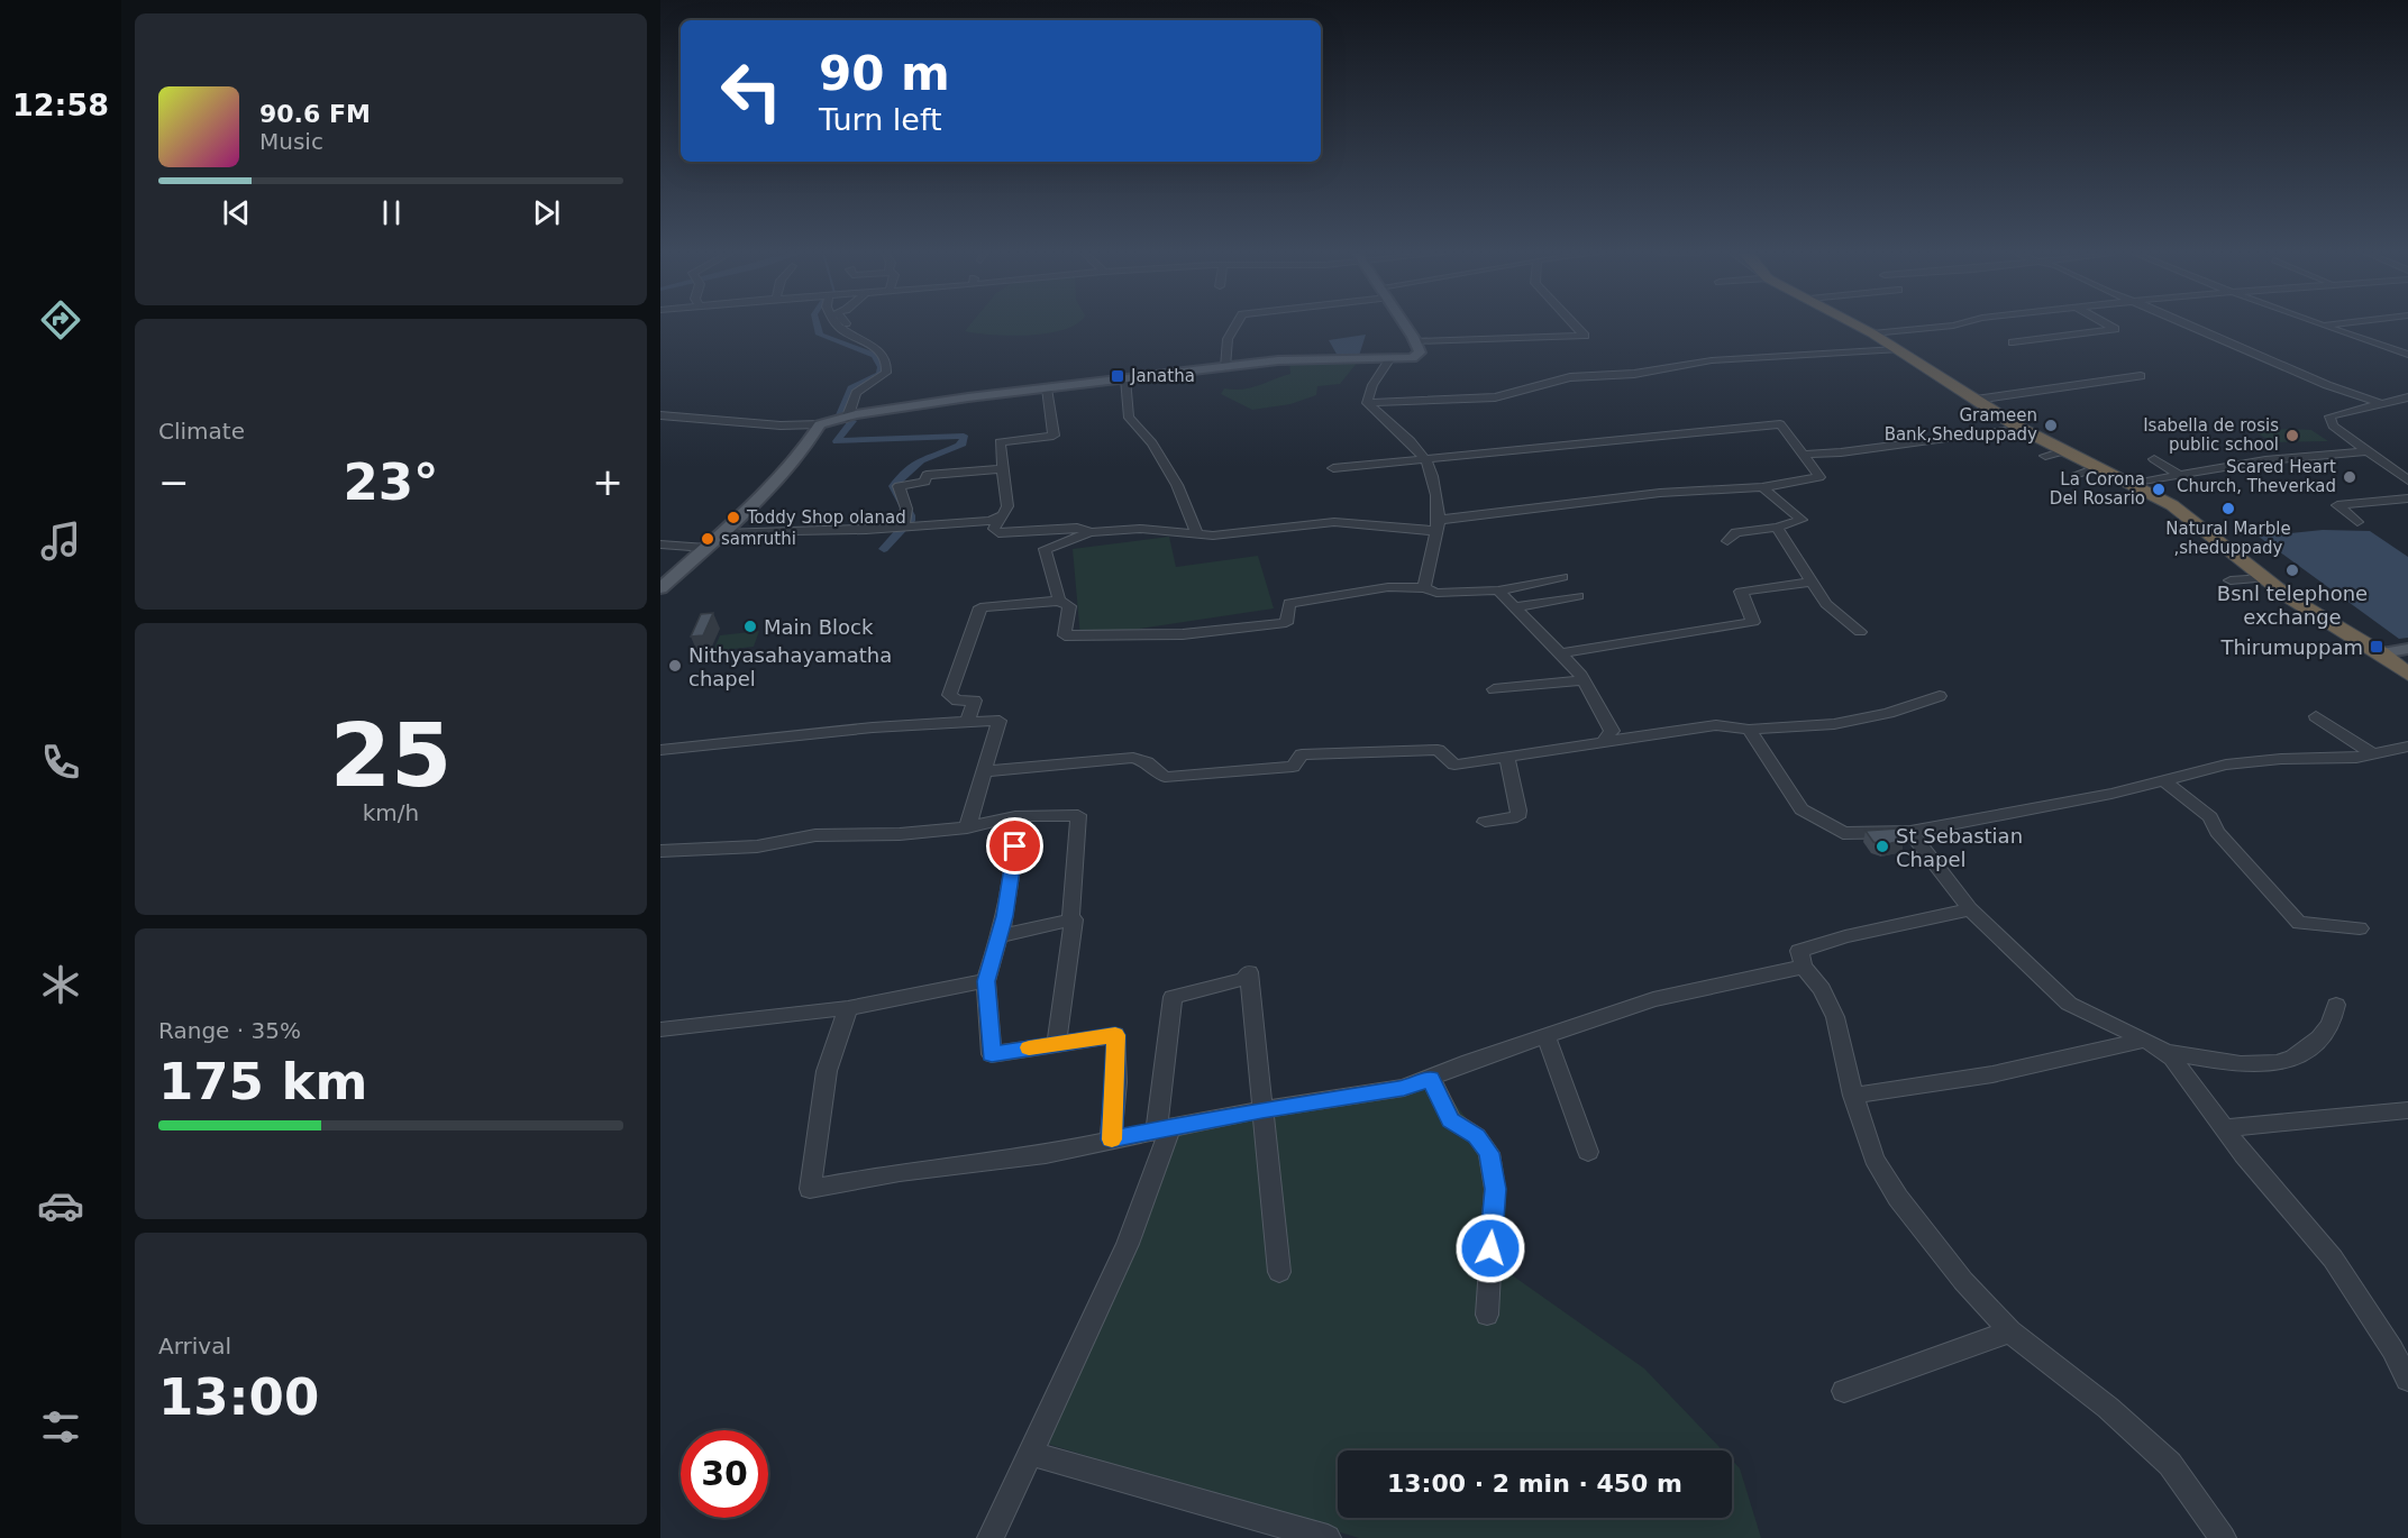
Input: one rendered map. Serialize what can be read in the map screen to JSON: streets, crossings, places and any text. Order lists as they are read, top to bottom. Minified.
{"places":{"transit":["Janatha","Thirumuppam"],"other":["Grameen Bank,Sheduppady","Isabella de rosis public school","Scared Heart Church, Theverkad","La Corona Del Rosario","Natural Marble ,sheduppady","Toddy Shop olanad","samruthi","Bsnl telephone exchange","Main Block","Nithyasahayamatha chapel","St Sebastian Chapel"]},"page":{"tabs":"12:58","turn":["90 m","Turn left"],"song":["90.6 FM","Music"],"tile":["Climate",["25","km/h"],["Range · 35%","175 km"],["Arrival","13:00"]],"heat":["−","23°","+"],"limit":"30","trip":"13:00 · 2 min · 450 m"}}
